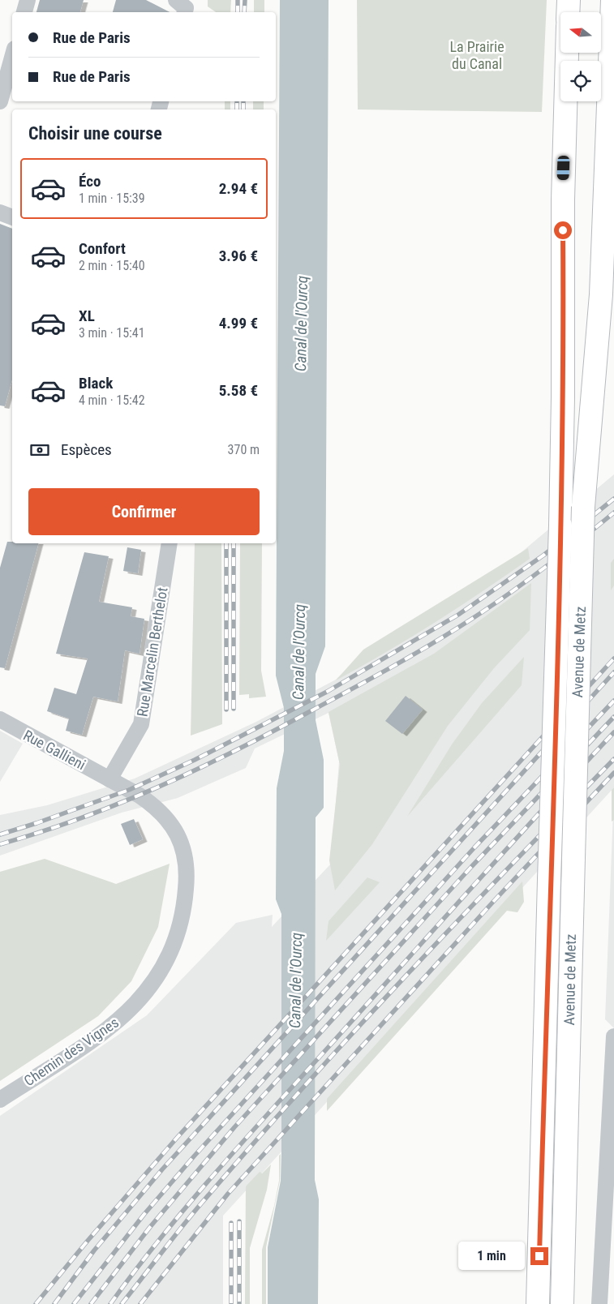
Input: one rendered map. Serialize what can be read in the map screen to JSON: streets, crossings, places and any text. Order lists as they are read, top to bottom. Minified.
{"streets":{"main road":["Avenue de Metz"],"street":["Rue Marcelin Berthelot","Rue Gallieni","Chemin des Vignes"]},"crossings":[["Rue Marcelin Berthelot","Rue Gallieni"],["Rue Marcelin Berthelot","Chemin des Vignes"],["Rue Gallieni","Chemin des Vignes"]],"water":["Canal de l'Ourcq"],"parks":["La Prairie du Canal"],"north":"left","page":{"banner":["Rue de Paris","Rue de Paris"],"heading":"Choisir une course","list":[{"name":"Éco","note":"1 min · 15:39","value":"2.94 €"},{"name":"Confort","note":"2 min · 15:40","value":"3.96 €"},{"name":"XL","note":"3 min · 15:41","value":"4.99 €"},{"name":"Black","note":"4 min · 15:42","value":"5.58 €"}],"pay":["Espèces","370 m"],"buttons":"Confirmer","bubble":"1 min"}}
